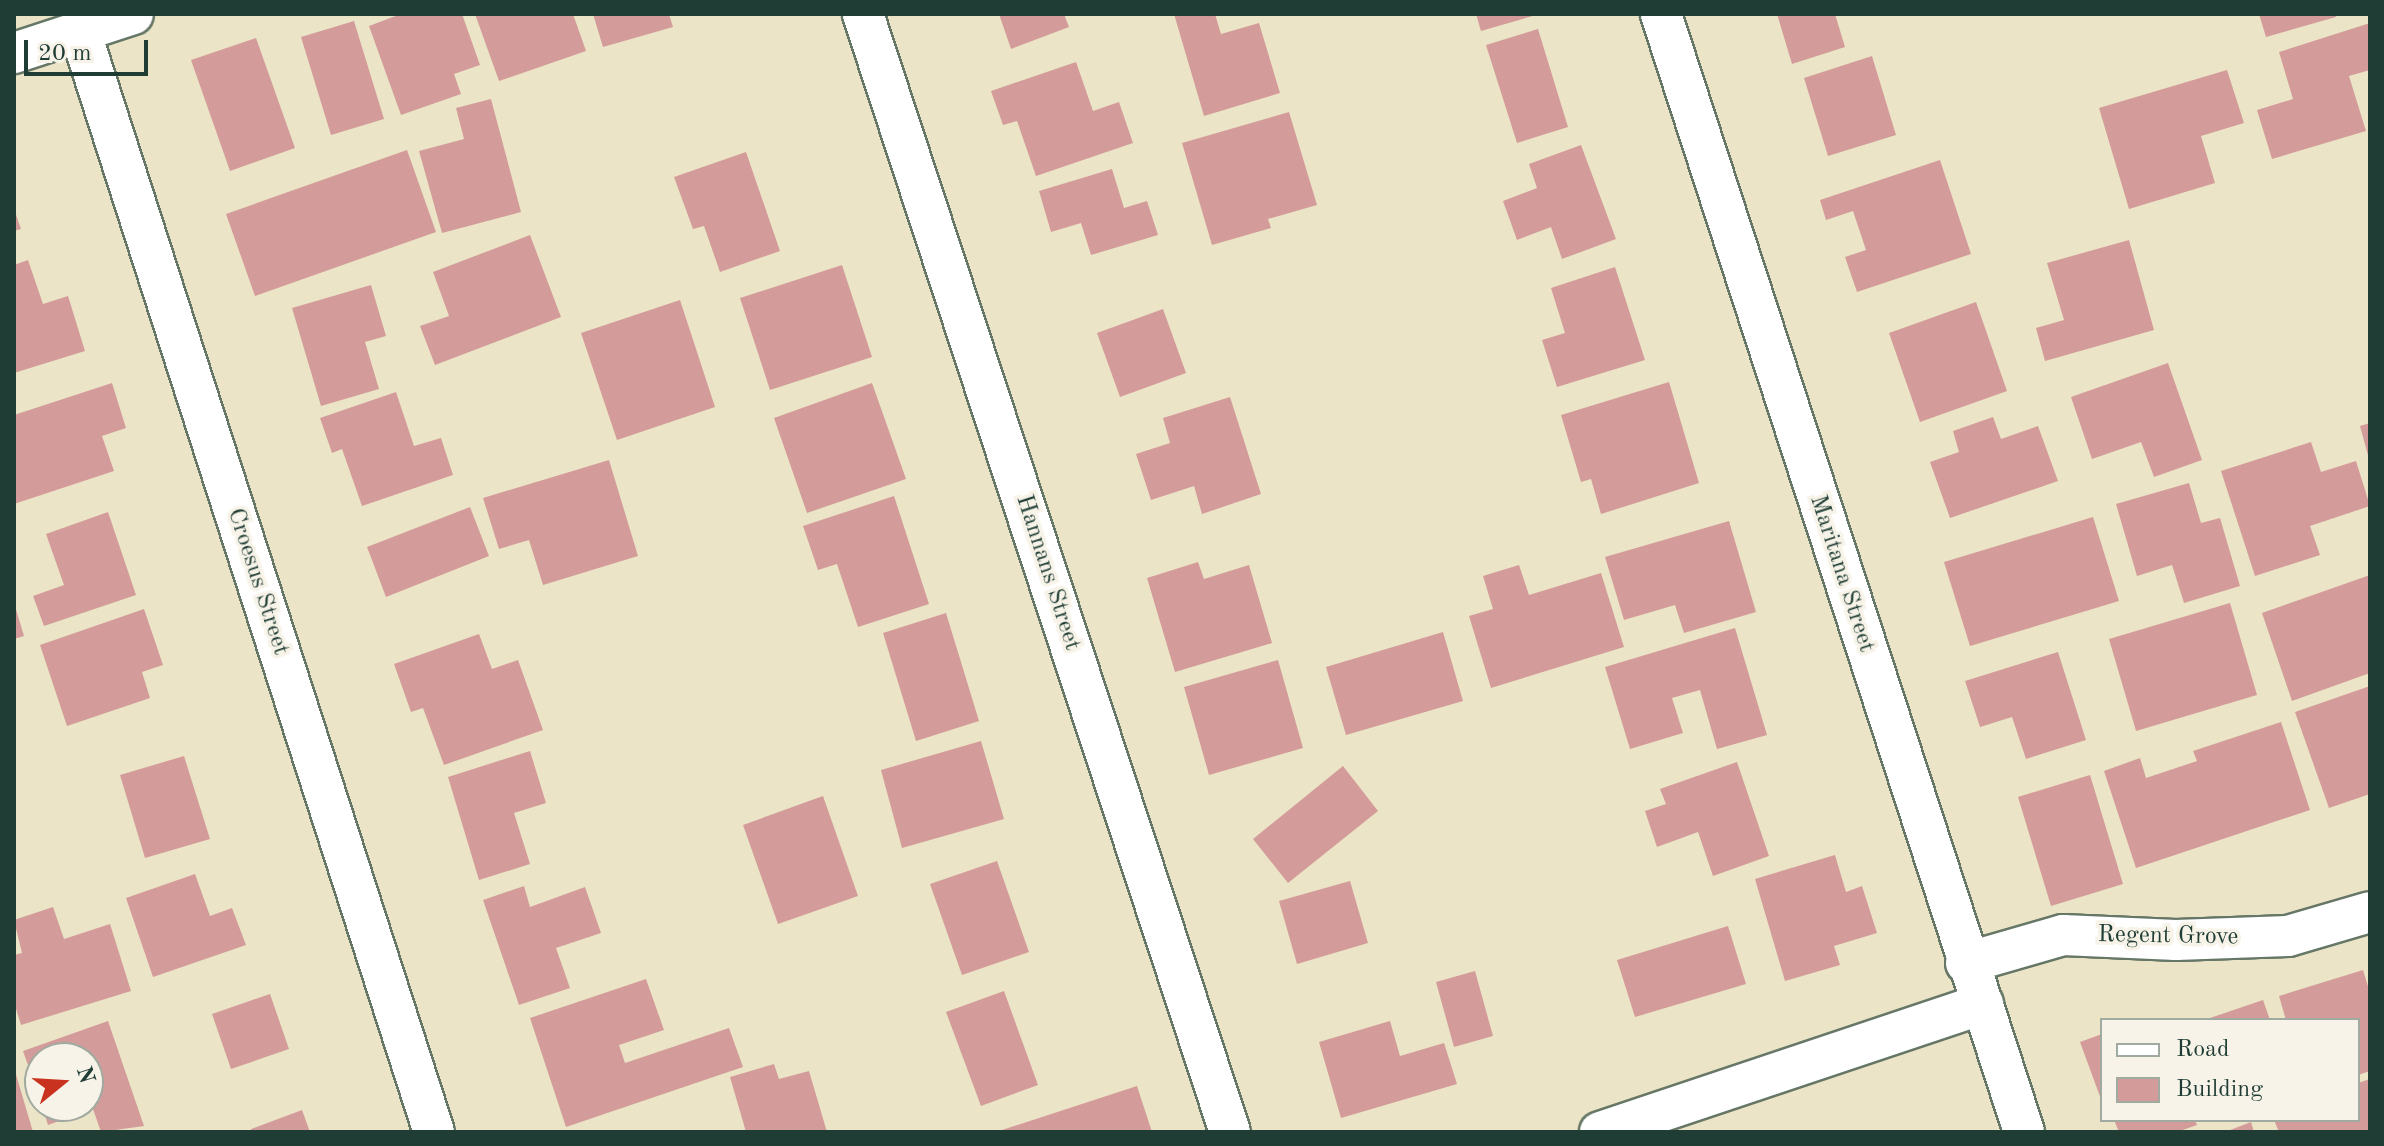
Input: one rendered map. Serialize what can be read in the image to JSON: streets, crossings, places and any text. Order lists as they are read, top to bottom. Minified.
{"streets":{"street":["Hannans Street","Maritana Street","Croesus Street","Regent Grove"]},"crossings":[["Maritana Street","Regent Grove"]],"legend":["Road","Building"],"scale_bar":"20 m","north":"right"}
